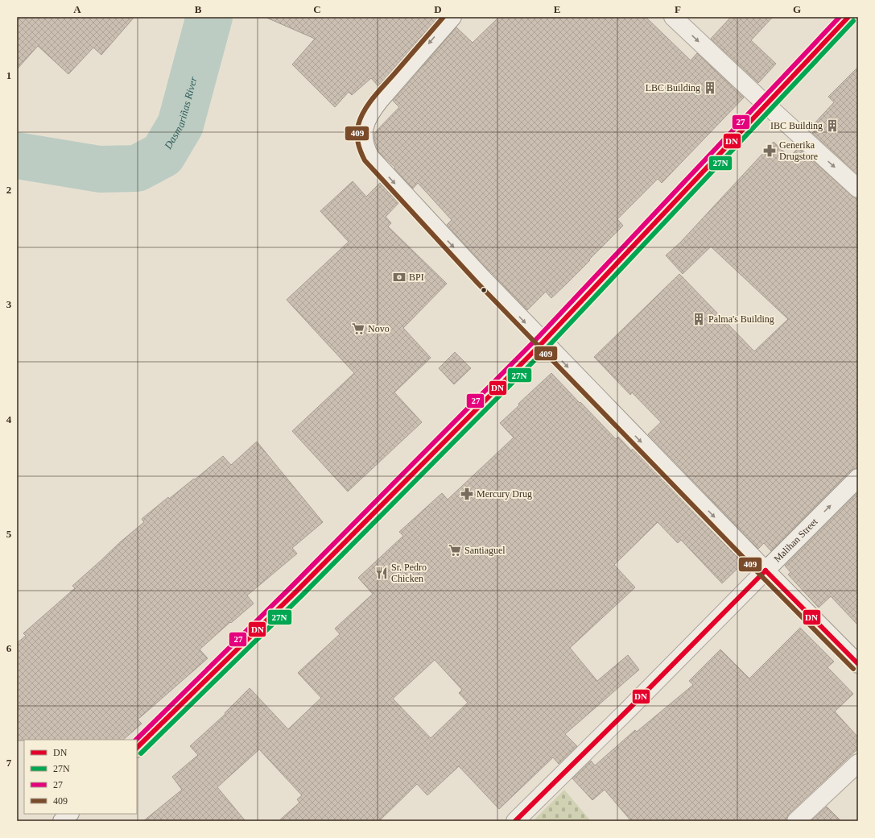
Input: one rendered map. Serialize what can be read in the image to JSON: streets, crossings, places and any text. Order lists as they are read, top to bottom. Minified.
{"streets":{"street":["Malihan Street"]},"water":["Dasmariñas River"],"places":{"building":["LBC Building","IBC Building","Palma's Building"],"pharmacy":["Generika Drugstore","Mercury Drug"],"bank":["BPI"],"supermarket":["Novo","Santiaguel"],"restaurant":["Sr. Pedro Chicken"]},"lines":["transit line DN","transit line 27","transit line 409","transit line 27N"],"legend":["DN","27N","27","409"],"grid":{"columns":["A","B","C","D","E","F","G"],"rows":["1","2","3","4","5","6","7"]}}
